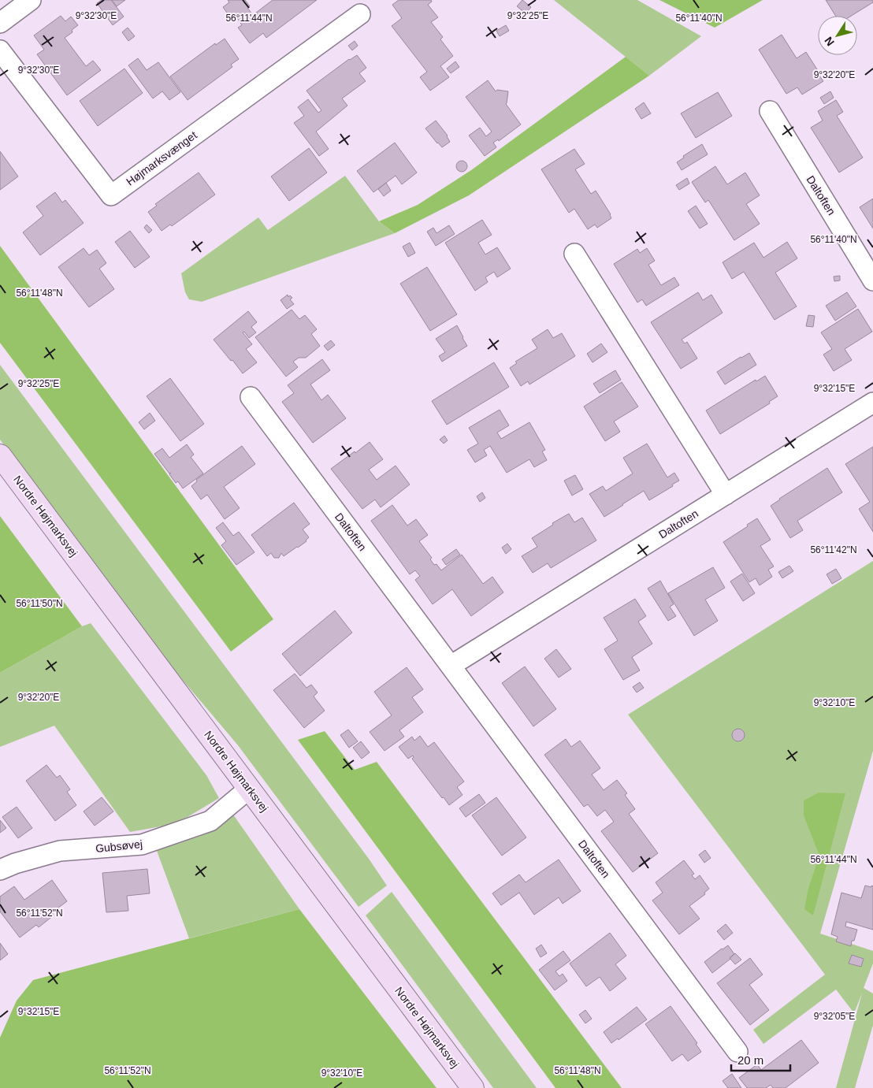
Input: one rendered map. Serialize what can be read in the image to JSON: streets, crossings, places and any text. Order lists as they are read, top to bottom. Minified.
{"streets":{"street":["Højmarksvænget","Daltoften","Nordre Højmarksvej","Gubsøvej"]},"crossings":[["Nordre Højmarksvej","Gubsøvej"]],"scale_bar":"20 m","north":"bottom left","coordinates":["9°32'30\"E","9°32'25\"E","56°11'44\"N","56°11'40\"N","9°32'20\"E","56°11'48\"N","9°32'15\"E","56°11'42\"N","56°11'50\"N","9°32'10\"E","56°11'52\"N","9°32'05\"E"]}
